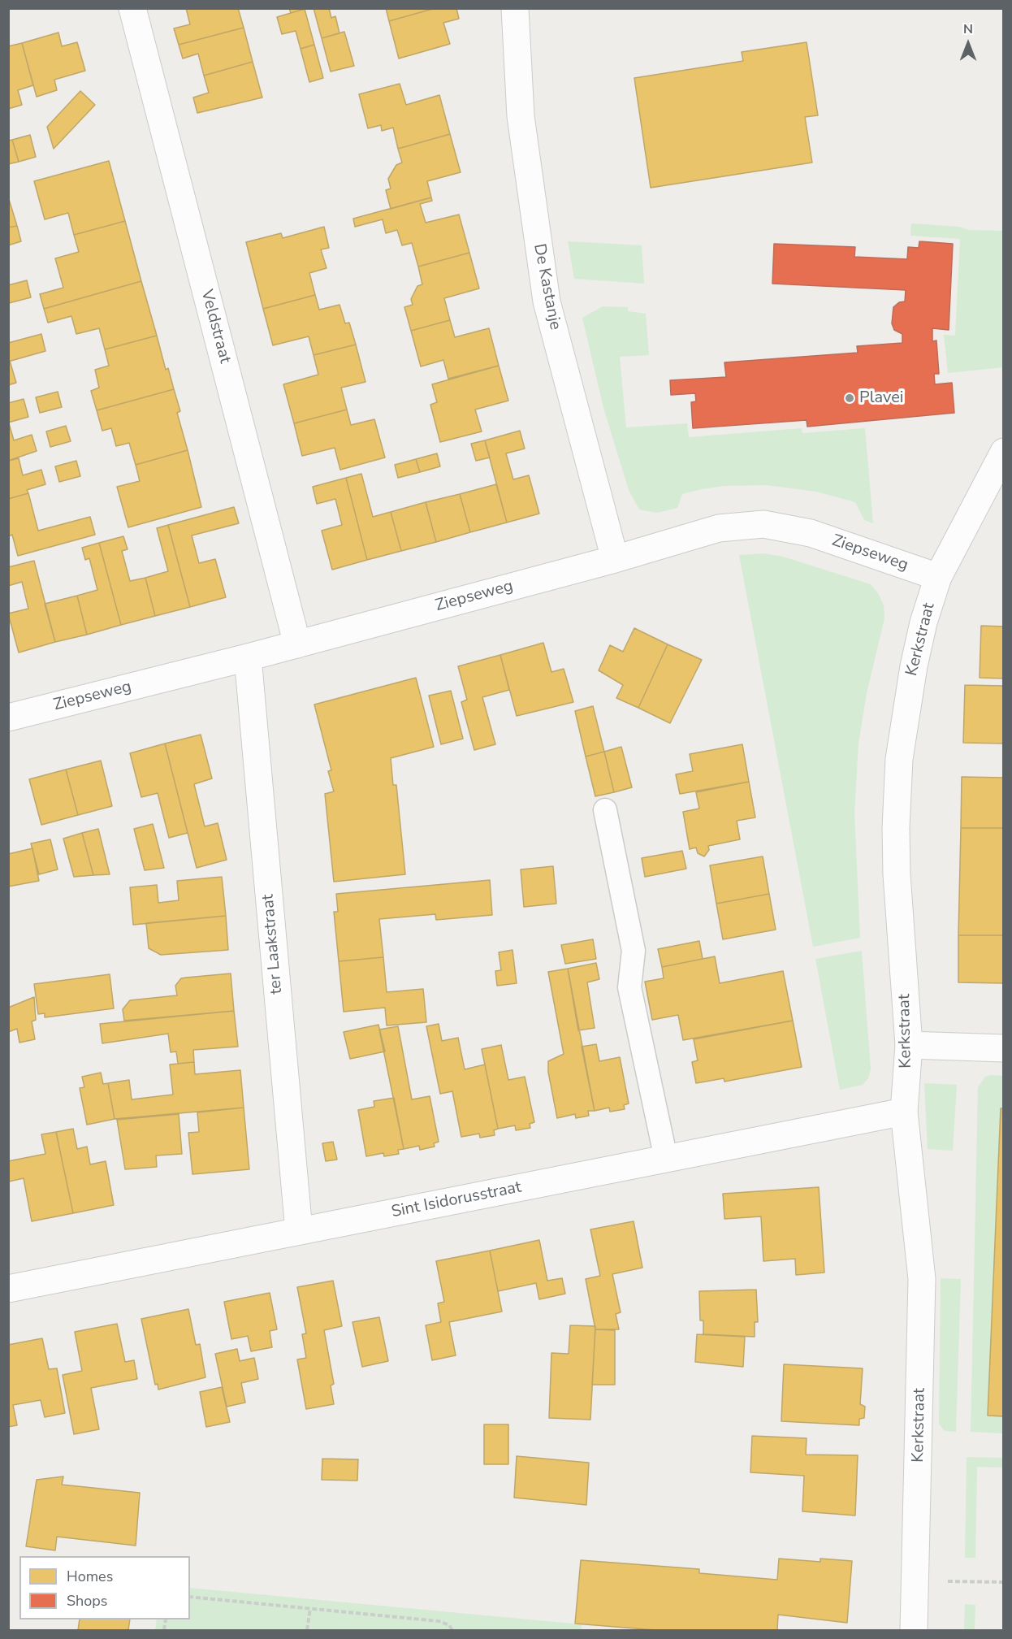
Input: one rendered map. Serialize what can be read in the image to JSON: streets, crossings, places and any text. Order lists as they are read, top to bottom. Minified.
{"streets":{"street":["De Kastanje","Veldstraat","Ziepseweg","Kerkstraat","ter Laakstraat","Sint Isidorusstraat"]},"crossings":[["De Kastanje","Ziepseweg"],["Veldstraat","Ziepseweg"],["Ziepseweg","Kerkstraat"],["Ziepseweg","ter Laakstraat"],["Kerkstraat","Sint Isidorusstraat"],["ter Laakstraat","Sint Isidorusstraat"]],"places":["Plavei"],"legend":["Homes","Shops"],"north":"top"}
